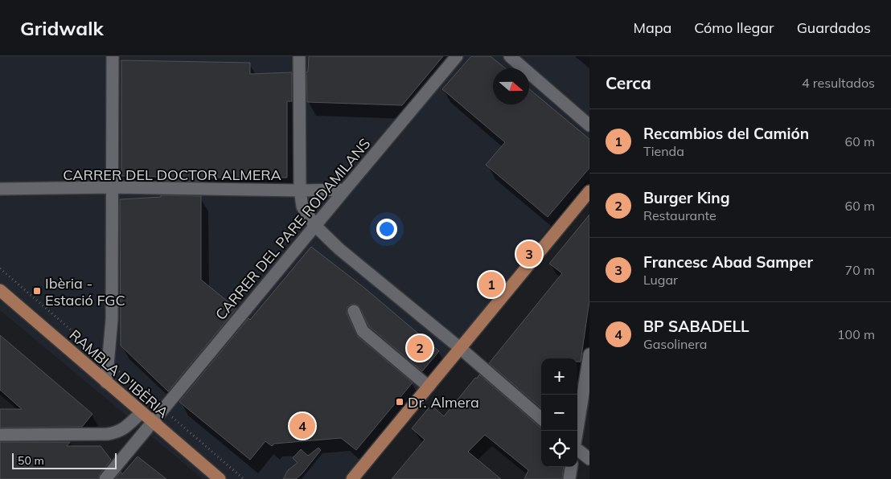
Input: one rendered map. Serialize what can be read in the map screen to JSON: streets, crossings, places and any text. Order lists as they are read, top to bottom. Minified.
{"streets":{"main road":["RAMBLA D'IBÈRIA"],"street":["CARRER DEL DOCTOR ALMERA","CARRER DEL PARE RODAMILANS"]},"crossings":[["CARRER DEL DOCTOR ALMERA","CARRER DEL PARE RODAMILANS"],["CARRER DEL PARE RODAMILANS","RAMBLA D'IBÈRIA"]],"places":{"transit":["Ibèria - Estació FGC","Dr. Almera"]},"scale_bar":"50 m","north":"right","page":{"header":"Gridwalk","nav":["Mapa","Cómo llegar","Guardados"],"heading":["Cerca","4 resultados"],"list":[{"mark":"1","name":"Recambios del Camión","note":"Tienda","value":"60 m"},{"mark":"2","name":"Burger King","note":"Restaurante","value":"60 m"},{"mark":"3","name":"Francesc Abad Samper","note":"Lugar","value":"70 m"},{"mark":"4","name":"BP SABADELL","note":"Gasolinera","value":"100 m"}],"pins":["3","1","2","4"],"map_buttons":["+","−"],"scale":"50 m"}}
